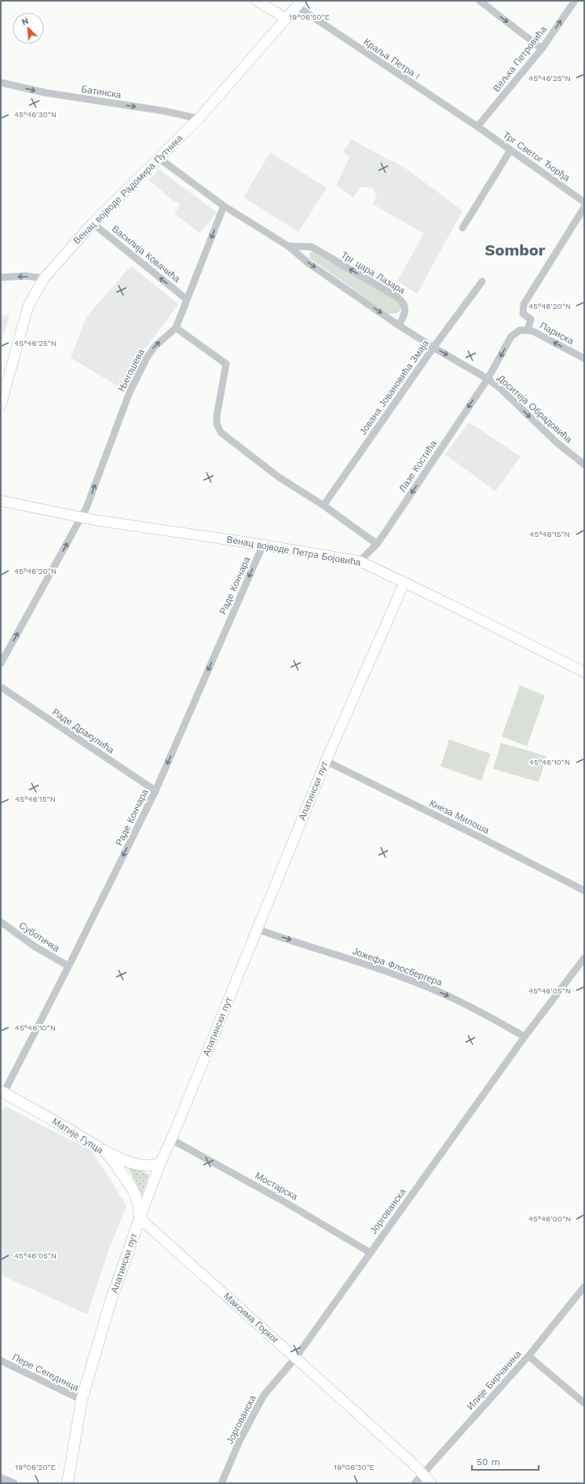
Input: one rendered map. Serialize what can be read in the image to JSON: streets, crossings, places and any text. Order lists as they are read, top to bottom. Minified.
{"streets":{"main road":["Венац војводе Радомира Путника","Венац војводе Петра Бојовића","Апатински пут","Матије Гупца","Максима Горког"],"street":["Краља Петра I","Вељка Петровића","Батинска","Трг Светог Ђорђа","Василија Ковачића","Трг цара Лазара","Париска","Његошева","Јована Јовановића Змаја","Доситеја Обрадовића","Лазе Костића","Раде Кончара","Раде Дракулића","Кнеза Милоша","Суботичка","Јожефа Флосбергера","Мостарска","Јоргованска","Пере Сегединца","Илије Бирчанина"]},"crossings":[["Краља Петра I","Вељка Петровића"],["Краља Петра I","Трг Светог Ђорђа"],["Краља Петра I","Венац војводе Радомира Путника"],["Вељка Петровића","Трг Светог Ђорђа"],["Батинска","Венац војводе Радомира Путника"],["Венац војводе Радомира Путника","Василија Ковачића"],["Венац војводе Радомира Путника","Трг цара Лазара"],["Василија Ковачића","Његошева"],["Трг цара Лазара","Његошева"],["Трг цара Лазара","Доситеја Обрадовића"],["Париска","Лазе Костића"],["Његошева","Венац војводе Петра Бојовића"],["Јована Јовановића Змаја","Доситеја Обрадовића"],["Доситеја Обрадовића","Лазе Костића"],["Лазе Костића","Венац војводе Петра Бојовића"],["Венац војводе Петра Бојовића","Раде Кончара"],["Венац војводе Петра Бојовића","Апатински пут"],["Раде Кончара","Раде Дракулића"],["Раде Кончара","Суботичка"],["Раде Кончара","Матије Гупца"],["Апатински пут","Кнеза Милоша"],["Апатински пут","Јожефа Флосбергера"],["Апатински пут","Матије Гупца"],["Апатински пут","Мостарска"],["Апатински пут","Максима Горког"],["Апатински пут","Пере Сегединца"],["Јожефа Флосбергера","Јоргованска"],["Матије Гупца","Максима Горког"],["Мостарска","Јоргованска"],["Јоргованска","Максима Горког"],["Максима Горког","Илије Бирчанина"]],"one_way":["Вељка Петровића","Батинска","Василија Ковачића","Париска","Доситеја Обрадовића","Лазе Костића","Раде Кончара","Јожефа Флосбергера"],"districts":["Sombor"],"scale_bar":"50 m","north":"top left","coordinates":["19°06'50\"E","45°46'25\"N","45°46'30\"N","45°46'20\"N","45°46'15\"N","45°46'10\"N","45°46'05\"N","45°46'00\"N","19°06'20\"E","19°06'30\"E"]}
